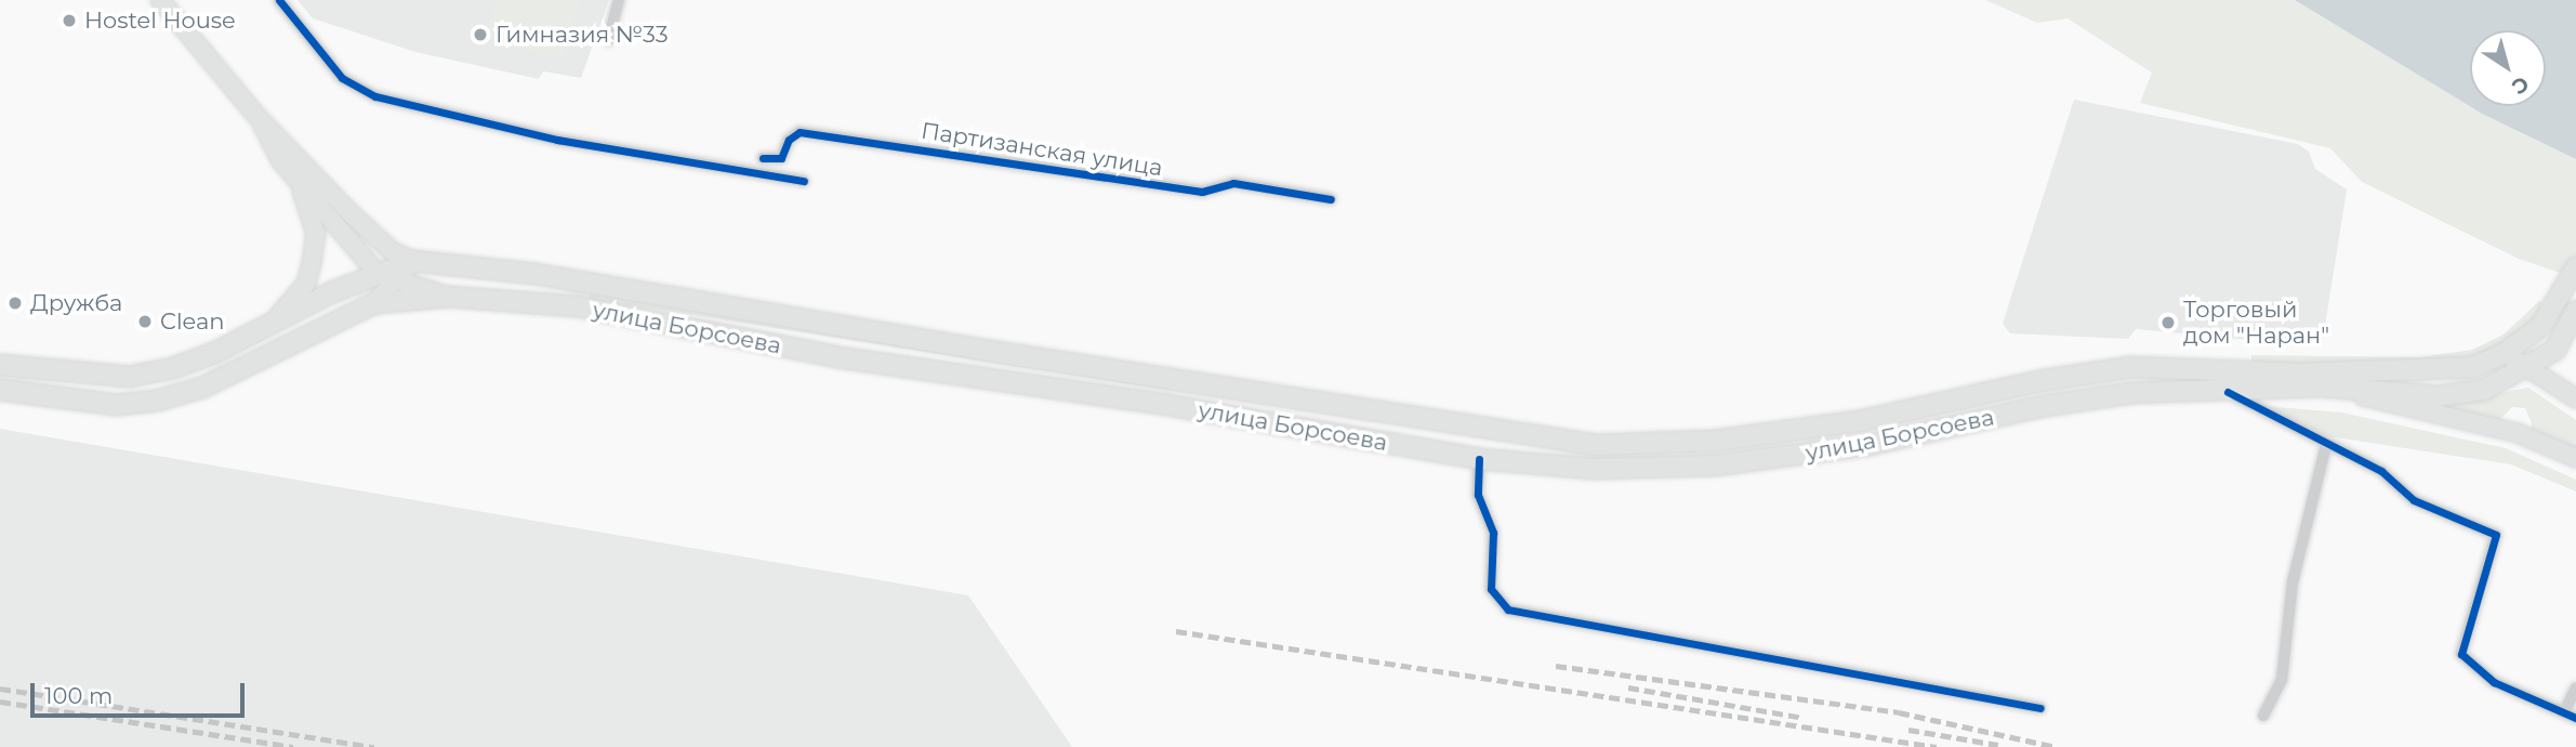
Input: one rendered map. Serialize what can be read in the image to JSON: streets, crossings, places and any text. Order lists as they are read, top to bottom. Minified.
{"streets":{"main road":["улица Борсоева"],"street":["Партизанская улица"]},"places":["Hostel House","Гимназия №33","Дружба","Clean","Торговый дом \"Наран\""],"scale_bar":"100 m","north":"bottom right"}
